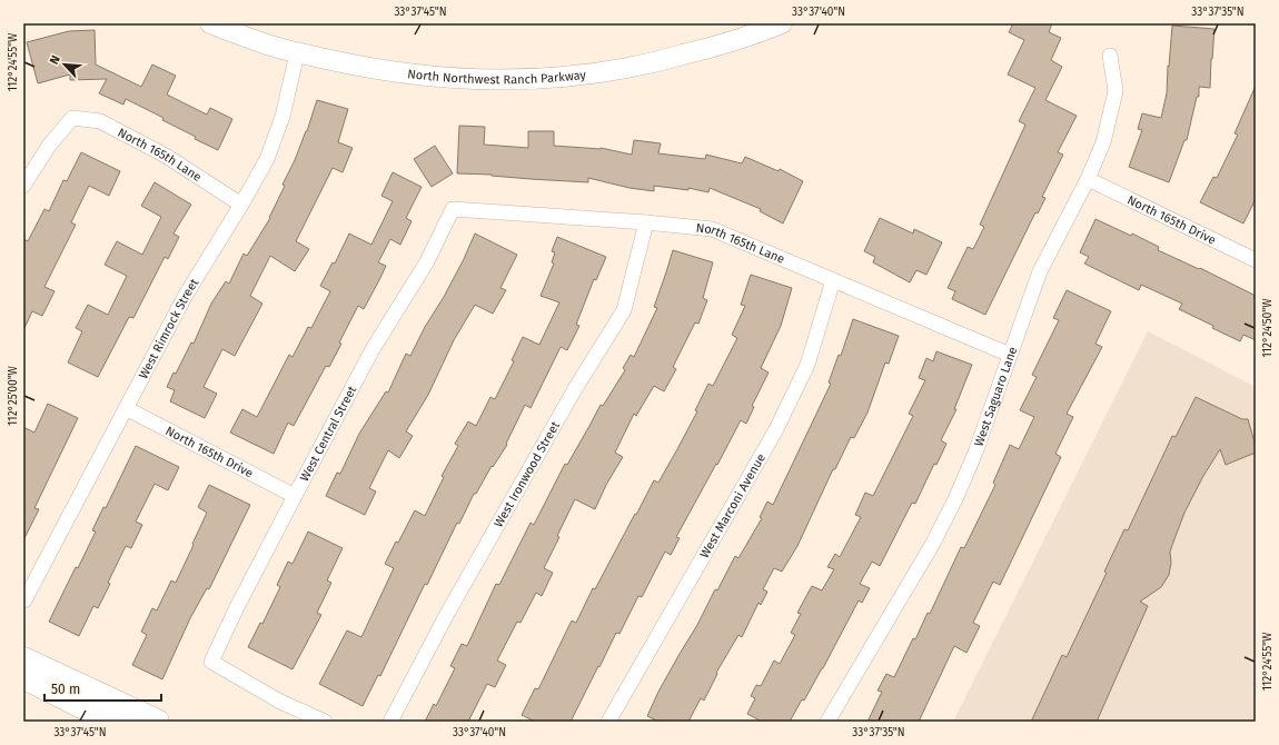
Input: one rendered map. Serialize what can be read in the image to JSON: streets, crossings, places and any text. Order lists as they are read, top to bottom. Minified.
{"streets":{"main road":["North Northwest Ranch Parkway"],"street":["North 165th Lane","North 165th Drive","West Rimrock Street","West Saguaro Lane","West Central Street","West Ironwood Street","West Marconi Avenue"]},"crossings":[["North Northwest Ranch Parkway","West Rimrock Street"],["North 165th Lane","West Rimrock Street"],["North 165th Lane","West Saguaro Lane"],["North 165th Lane","West Central Street"],["North 165th Lane","West Ironwood Street"],["North 165th Lane","West Marconi Avenue"],["North 165th Drive","West Rimrock Street"],["North 165th Drive","West Saguaro Lane"],["North 165th Drive","West Central Street"]],"scale_bar":"50 m","north":"top left","coordinates":["33°37'45\"N","33°37'40\"N","33°37'35\"N","112°24'55\"W","112°24'50\"W","112°25'00\"W"]}
